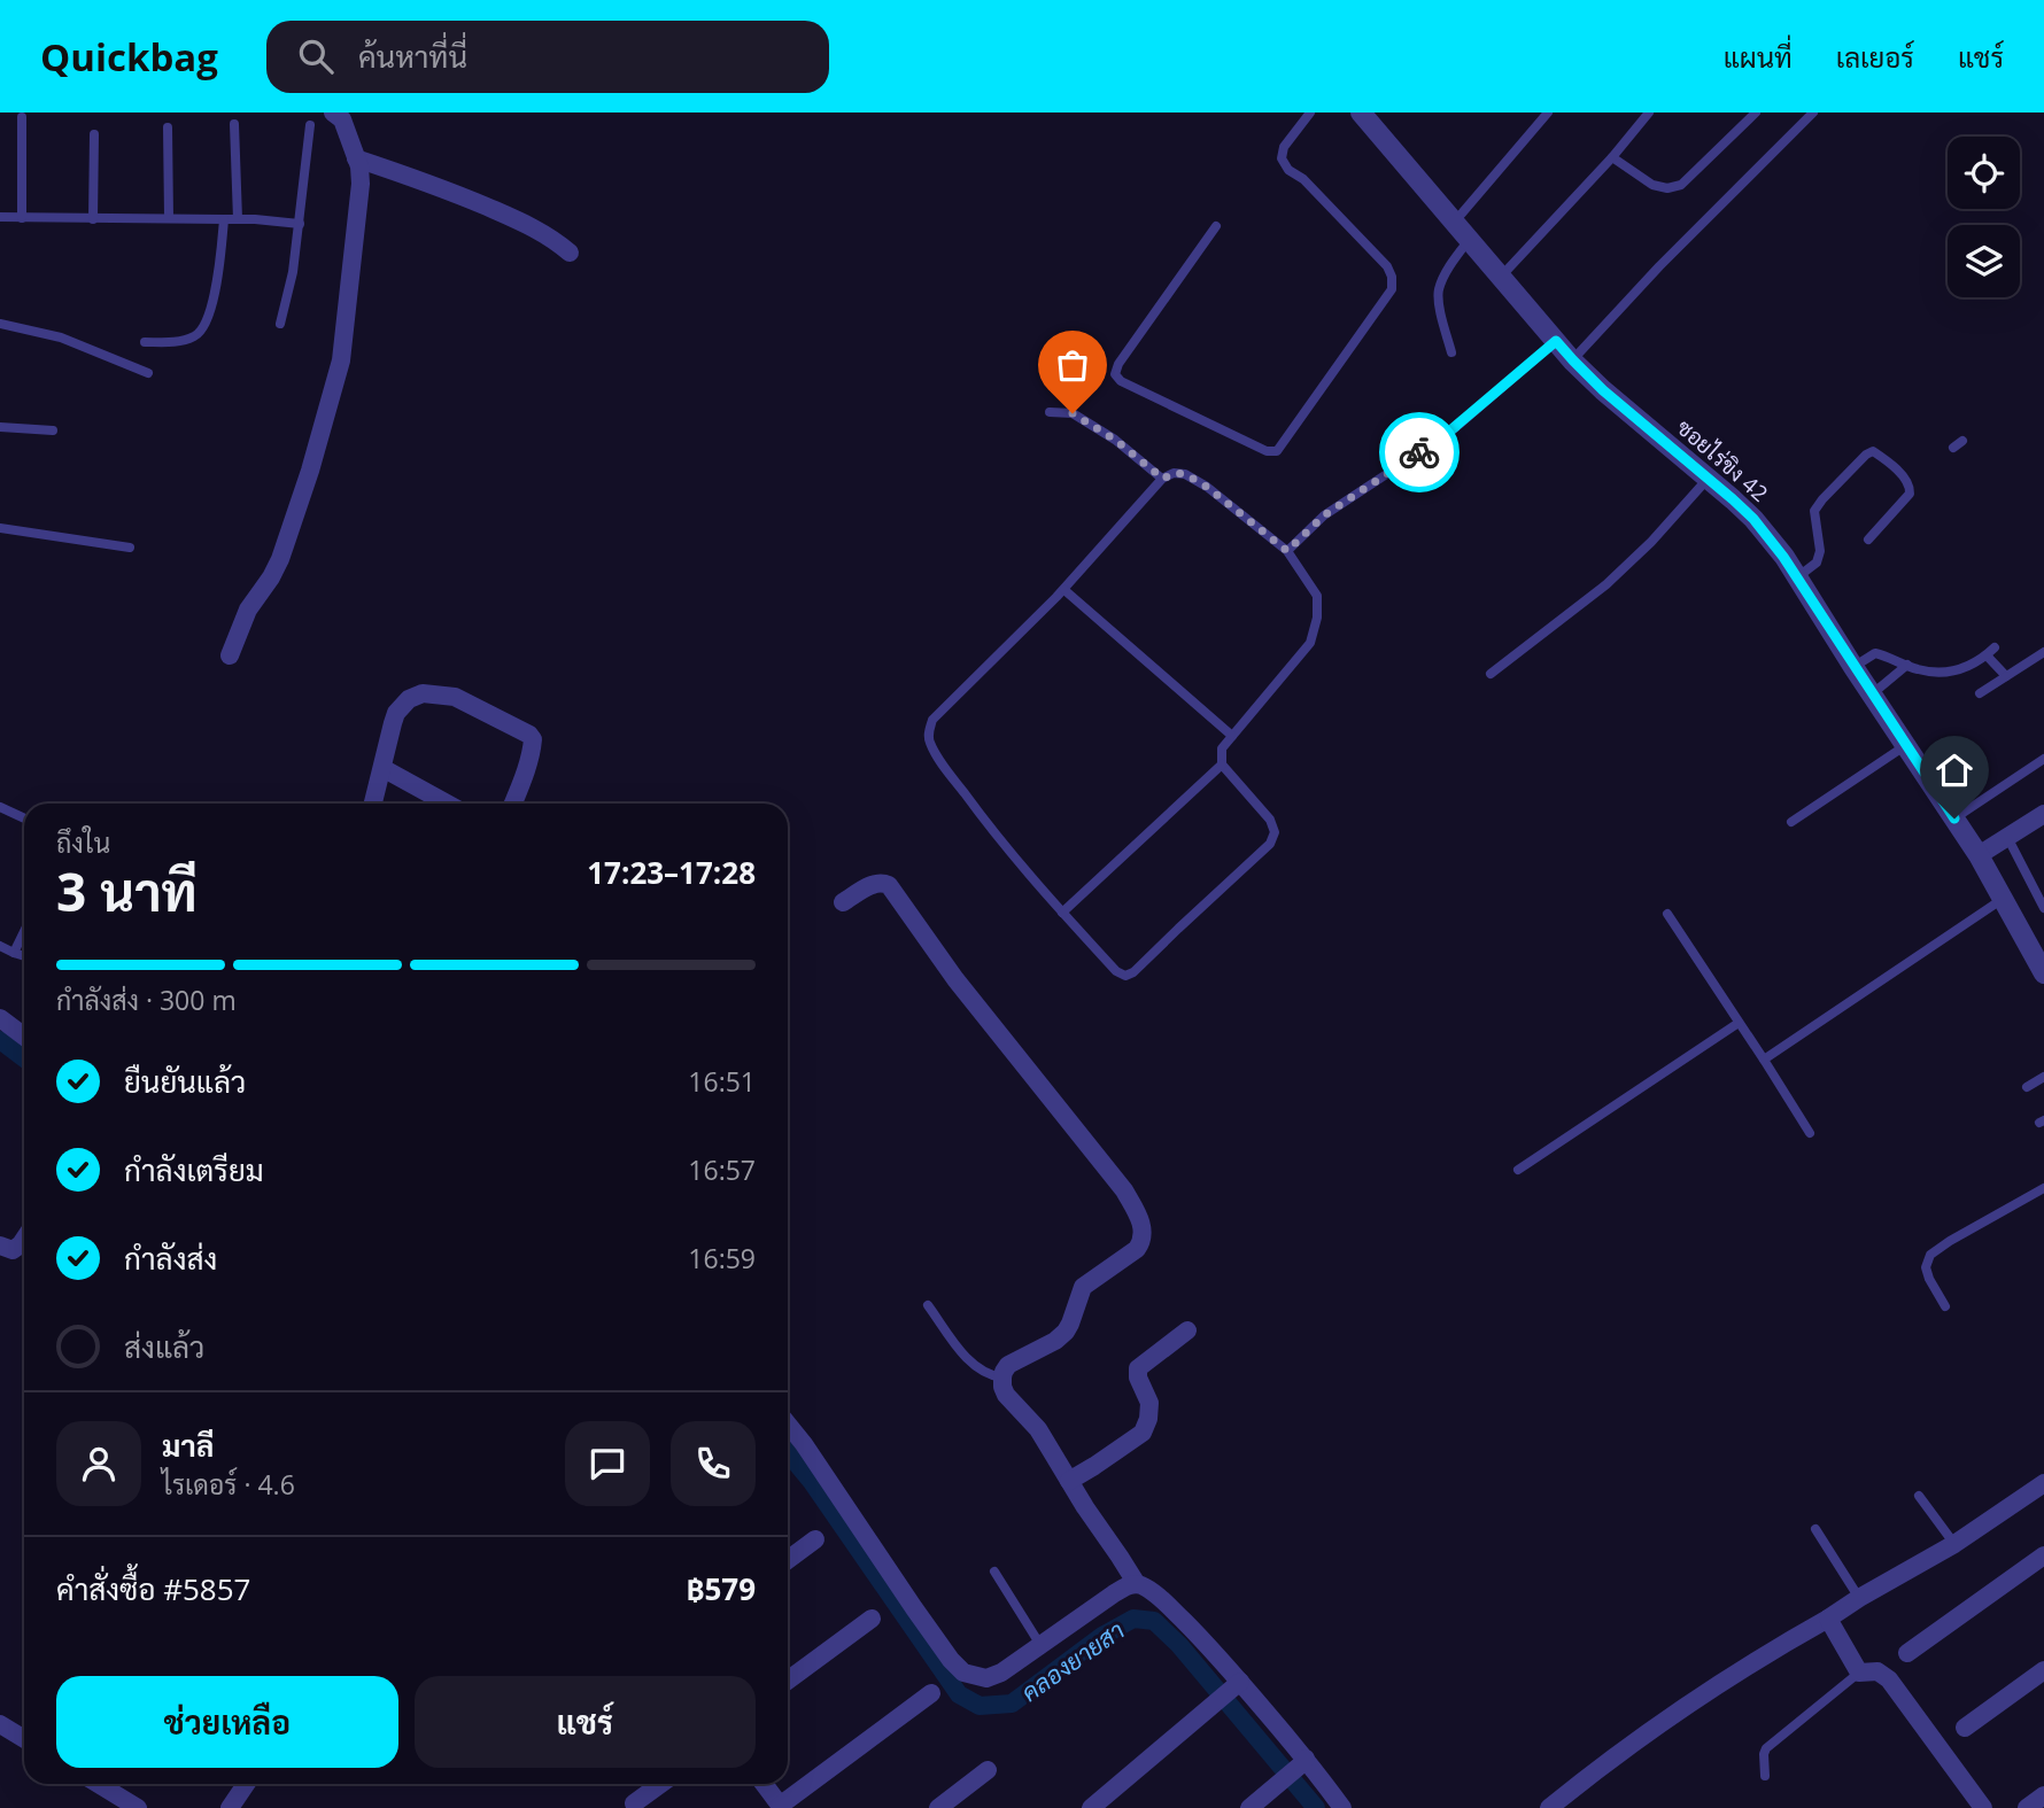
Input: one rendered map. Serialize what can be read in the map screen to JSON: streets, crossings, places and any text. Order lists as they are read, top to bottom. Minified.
{"streets":{"street":["ซอยไร่ขิง 42"]},"water":["คลองยายสา"],"page":{"header":"Quickbag","search":"ค้นหาที่นี่","nav":["แผนที่","เลเยอร์","แชร์"],"heading":["3 นาที","ถึงใน","17:23–17:28"],"panel":["มาลี","ไรเดอร์ · 4.6","คำสั่งซื้อ #5857","฿579"],"bar":"กำลังส่ง · 300 m","list":[["ยืนยันแล้ว","16:51"],["กำลังเตรียม","16:57"],["กำลังส่ง","16:59"],"ส่งแล้ว"],"buttons":["ช่วยเหลือ","แชร์"]}}
